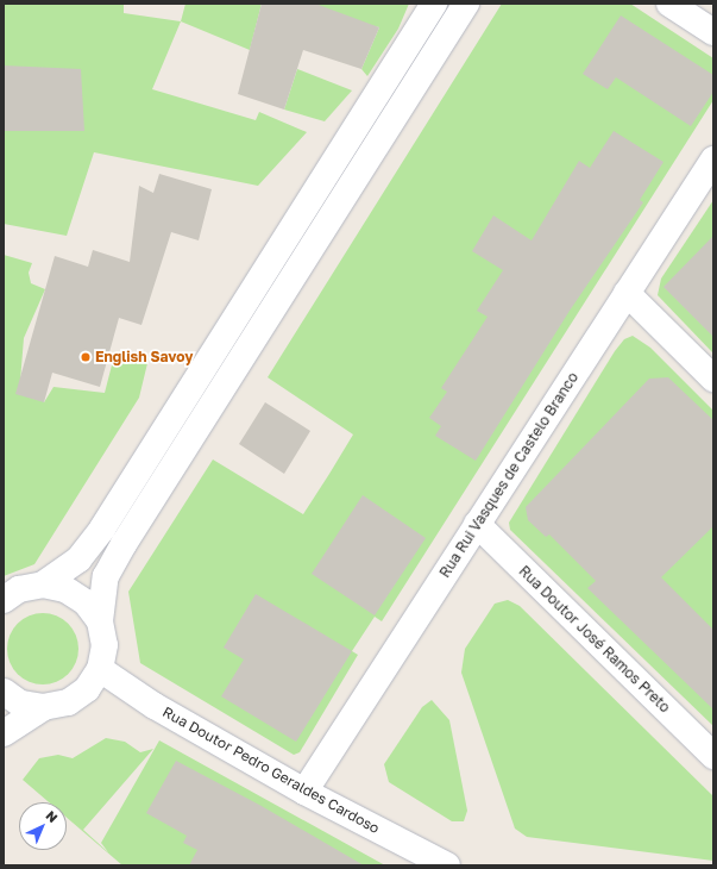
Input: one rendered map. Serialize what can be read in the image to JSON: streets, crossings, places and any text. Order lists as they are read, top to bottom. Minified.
{"streets":{"main road":["Rua Rui Vasques de Castelo Branco","Rua Doutor José Ramos Preto","Rua Doutor Pedro Geraldes Cardoso"]},"crossings":[["Rua Rui Vasques de Castelo Branco","Rua Doutor José Ramos Preto"],["Rua Rui Vasques de Castelo Branco","Rua Doutor Pedro Geraldes Cardoso"]],"places":["English Savoy"],"north":"top right"}
